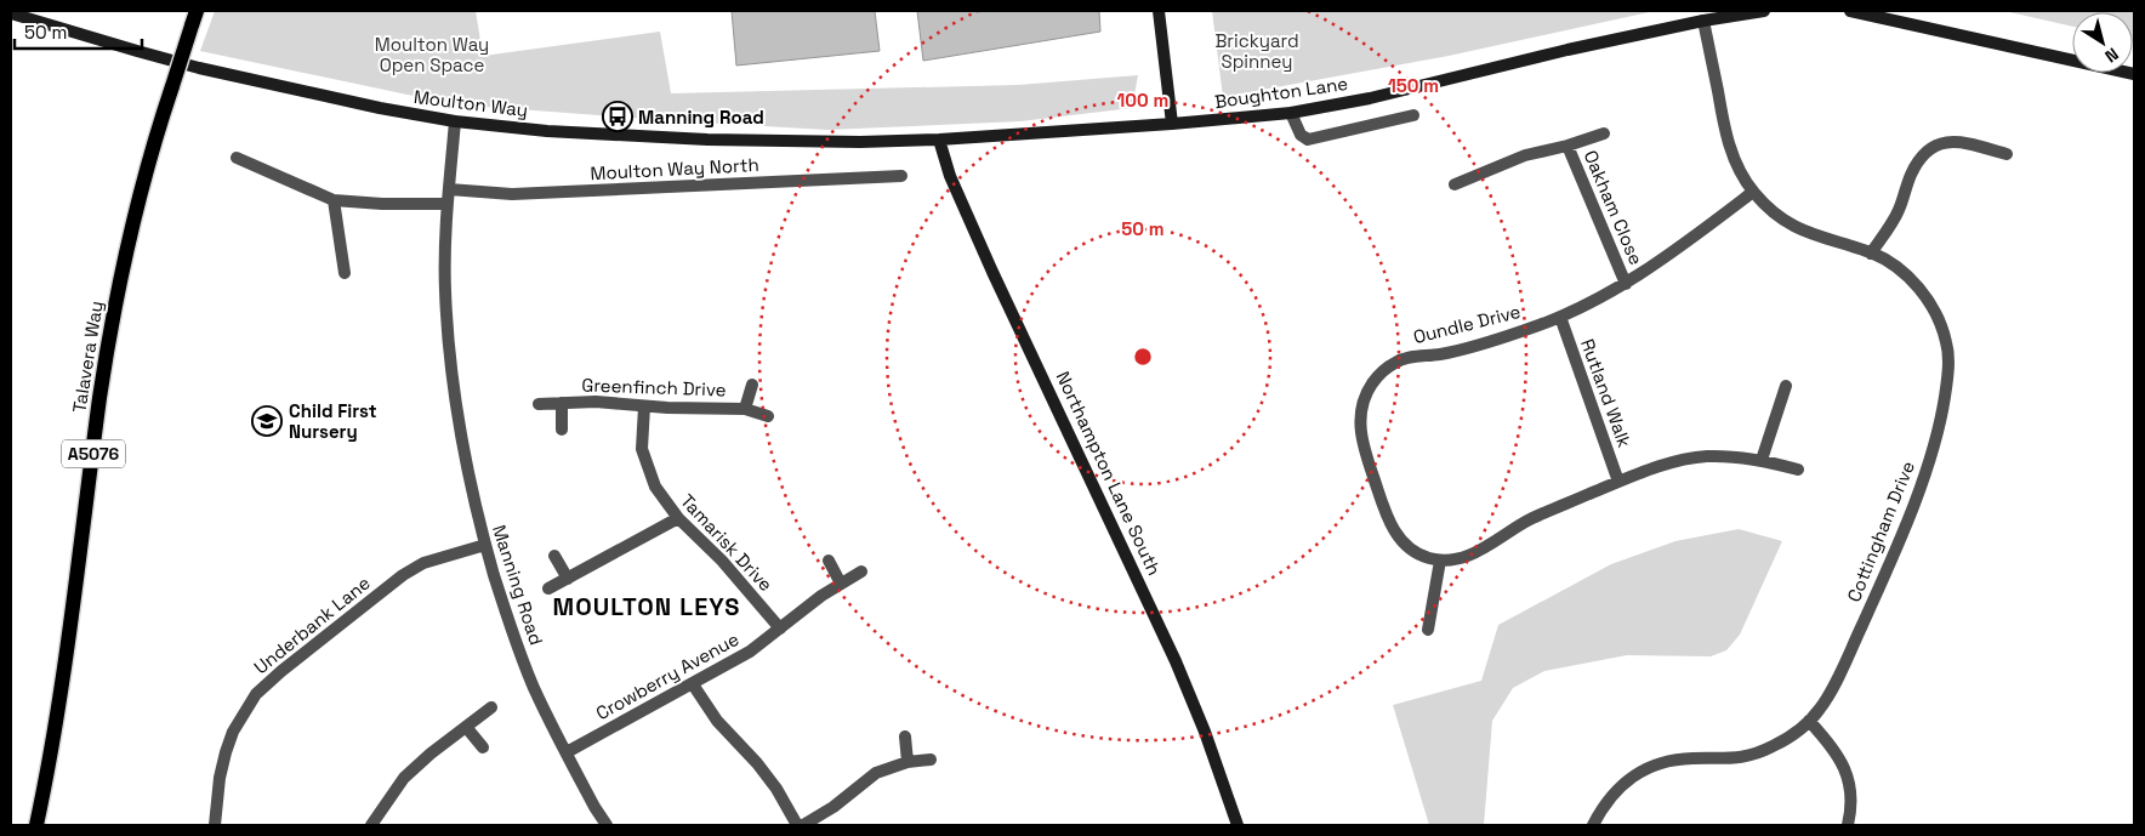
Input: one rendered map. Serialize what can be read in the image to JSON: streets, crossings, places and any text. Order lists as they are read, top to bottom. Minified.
{"streets":{"main road":["Talavera Way","A5076"],"street":["Boughton Lane","Moulton Way","Moulton Way North","Oakham Close","Oundle Drive","Greenfinch Drive","Rutland Walk","Northampton Lane South","Cottingham Drive","Tamarisk Drive","Manning Road","Underbank Lane","Crowberry Avenue"]},"crossings":[["Boughton Lane","Moulton Way"],["Boughton Lane","Northampton Lane South"],["Boughton Lane","Cottingham Drive"],["Moulton Way","Northampton Lane South"],["Moulton Way","Manning Road"],["Moulton Way North","Manning Road"],["Oakham Close","Oundle Drive"],["Oundle Drive","Rutland Walk"],["Oundle Drive","Cottingham Drive"],["Greenfinch Drive","Tamarisk Drive"],["Tamarisk Drive","Crowberry Avenue"],["Manning Road","Underbank Lane"],["Manning Road","Crowberry Avenue"]],"districts":["MOULTON LEYS"],"parks":["Brickyard Spinney","Moulton Way Open Space"],"places":{"bus stop":["Manning Road"],"school or university":["Child First Nursery"]},"scale_bar":"50 m","north":"bottom right","rings":["150 m","100 m","50 m"]}
